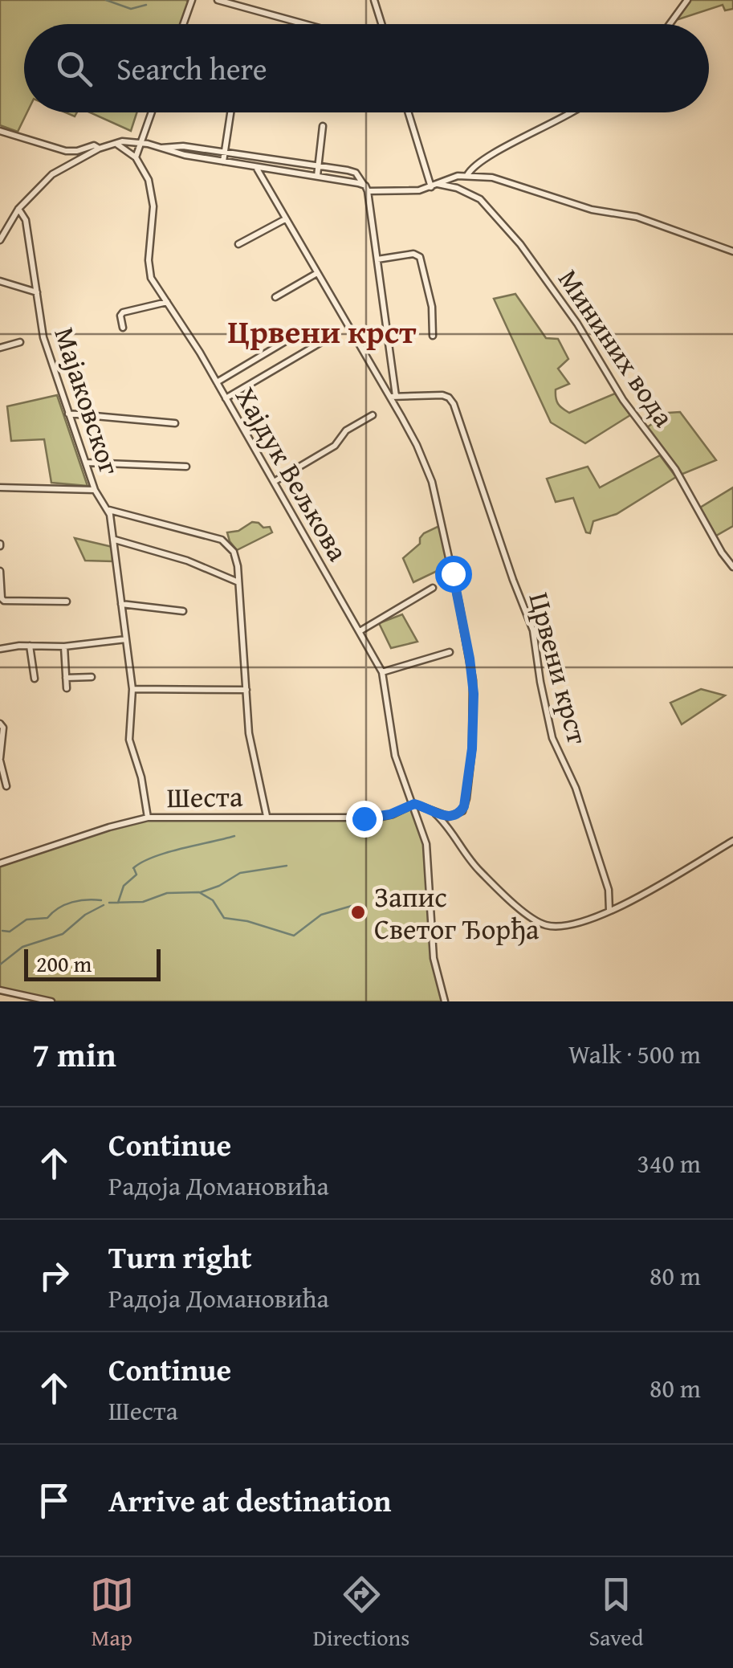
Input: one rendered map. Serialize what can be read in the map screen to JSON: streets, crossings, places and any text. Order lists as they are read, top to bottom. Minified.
{"streets":{"street":["Мининих вода","Мајаковског","Хајдук Вељкова","Црвени крст","Шеста"]},"crossings":[["Мајаковског","Шеста"],["Хајдук Вељкова","Шеста"]],"districts":["Црвени крст"],"places":["Запис Светог Ђорђа"],"scale_bar":"200 m","page":{"search":"Search here","scale":"200 m","heading":["7 min","Walk · 500 m"],"list":[["Continue","Радоја Домановића","340 m"],["Turn right","Радоја Домановића","80 m"],["Continue","Шеста","80 m"],"Arrive at destination"],"nav":["Map","Directions","Saved"]}}
